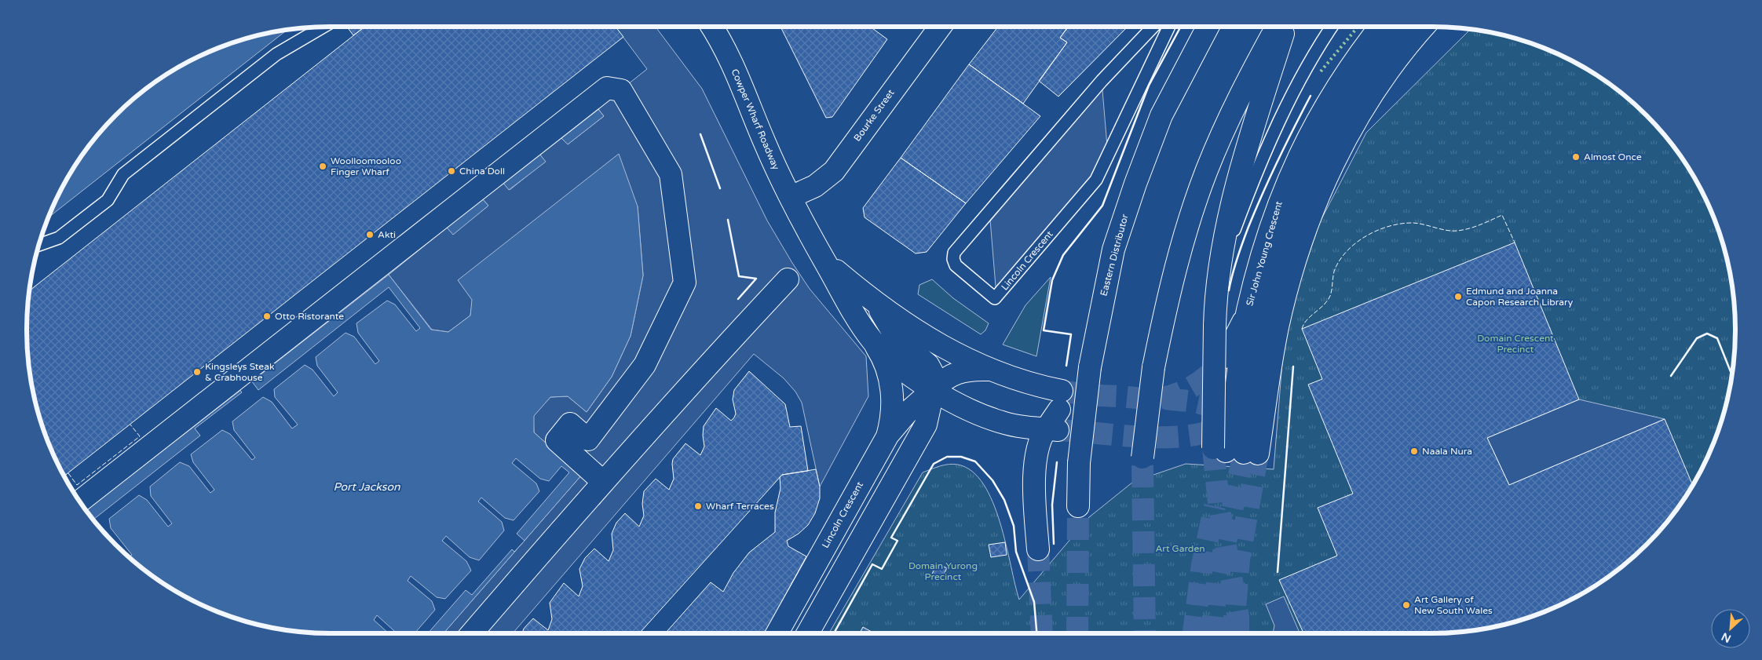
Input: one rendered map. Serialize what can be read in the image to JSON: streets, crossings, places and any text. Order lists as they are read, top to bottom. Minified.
{"streets":{"main road":["Bourke Street","Cowper Wharf Roadway","Sir John Young Crescent","Eastern Distributor","Lincoln Crescent"]},"crossings":[["Bourke Street","Cowper Wharf Roadway"],["Cowper Wharf Roadway","Lincoln Crescent"]],"water":["Port Jackson"],"parks":["Domain Crescent Precinct","Art Garden","Domain Yurong Precinct"],"places":["Almost Once","Woolloomooloo Finger Wharf","China Doll","Akti","Edmund and Joanna Capon Research Library","Otto Ristorante","Kingsleys Steak & Crabhouse","Naala Nura","Wharf Terraces","Art Gallery of New South Wales"],"north":"bottom left"}
